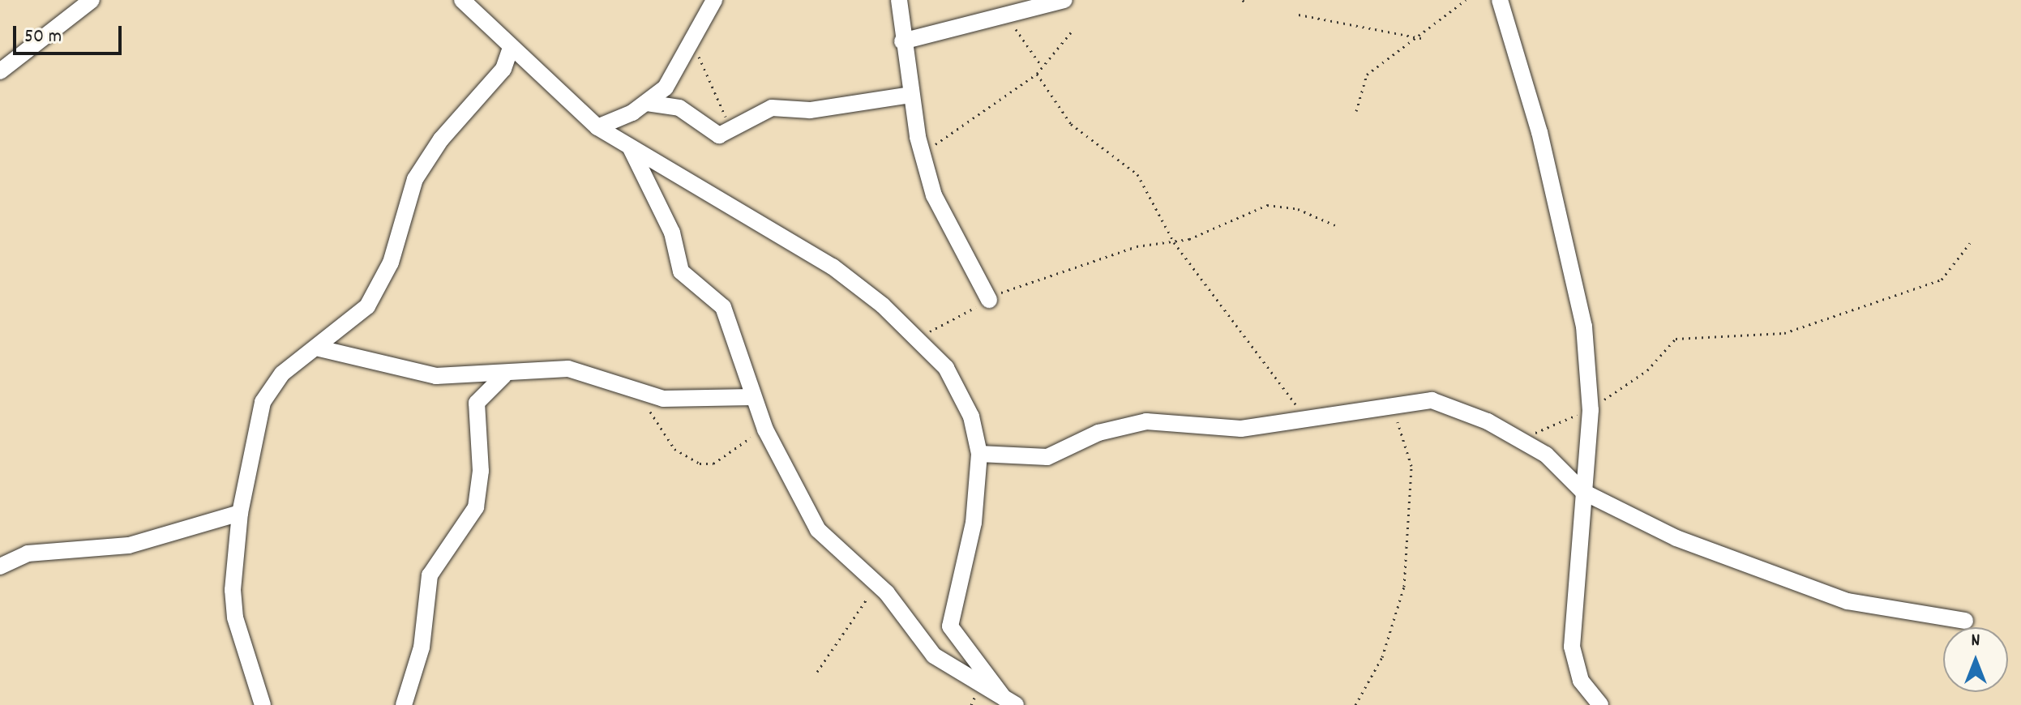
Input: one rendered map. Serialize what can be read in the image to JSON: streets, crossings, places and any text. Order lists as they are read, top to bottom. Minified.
{"scale_bar":"50 m","north":"top"}
